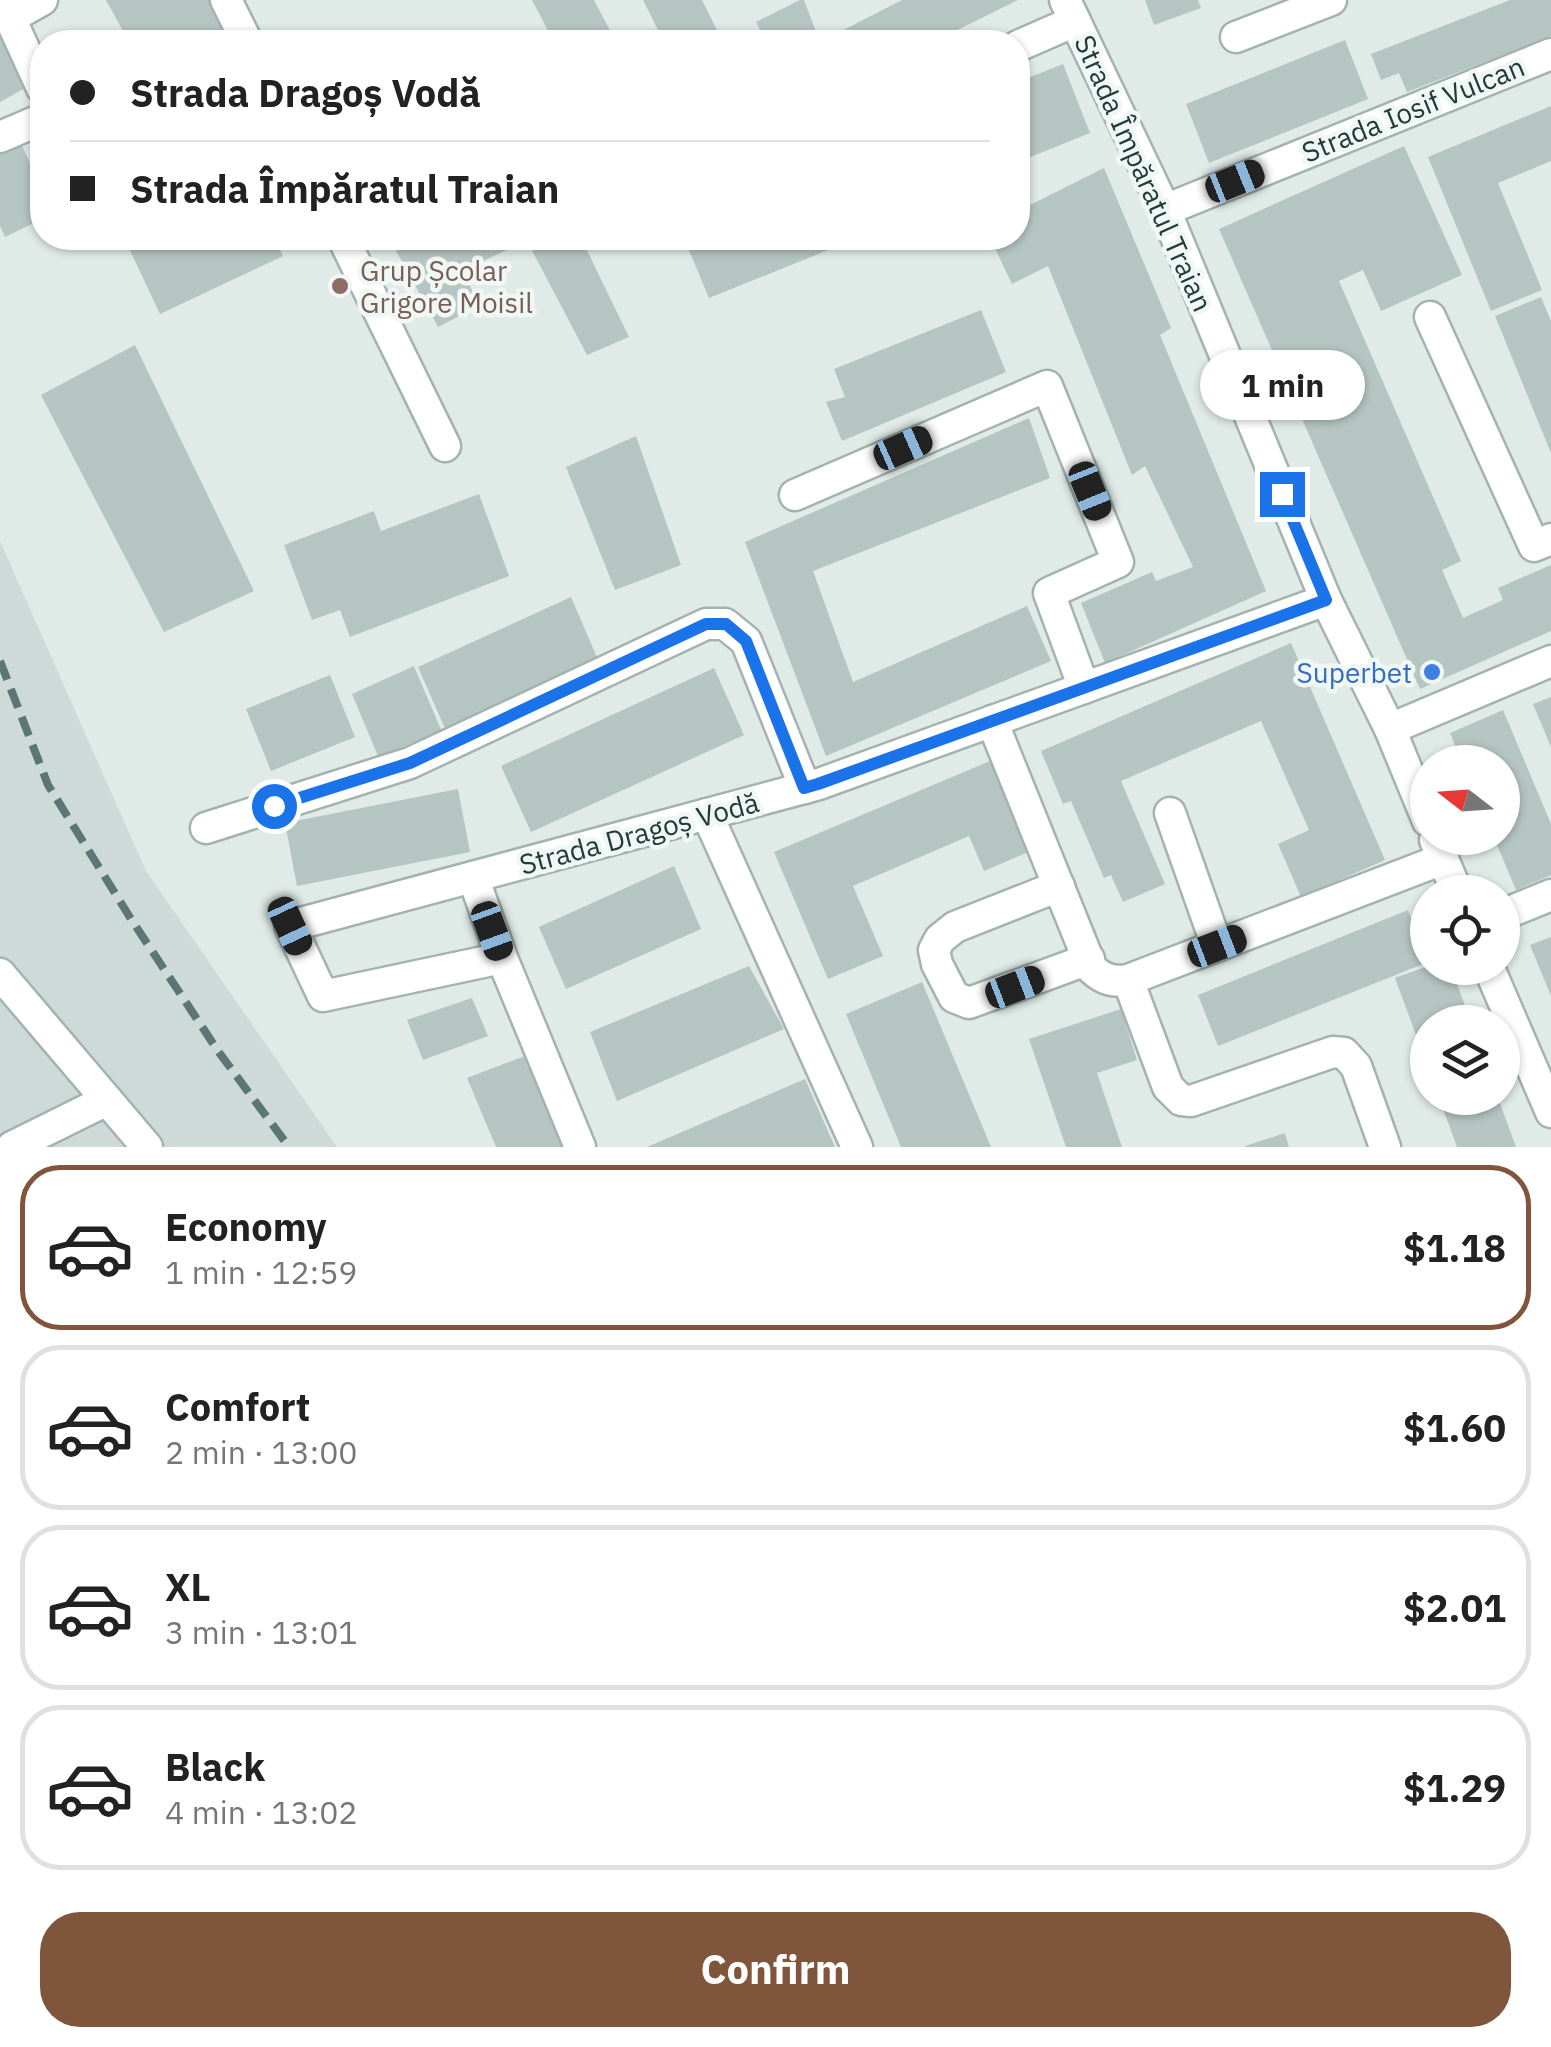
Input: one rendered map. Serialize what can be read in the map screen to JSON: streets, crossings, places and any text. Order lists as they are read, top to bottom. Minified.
{"streets":{"street":["Strada Iosif Vulcan","Strada Împăratul Traian","Strada Dragoș Vodă"]},"crossings":[["Strada Iosif Vulcan","Strada Împăratul Traian"],["Strada Împăratul Traian","Strada Dragoș Vodă"]],"places":["Grup Școlar Grigore Moisil","Superbet"],"north":"left","page":{"banner":["Strada Dragoș Vodă","Strada Împăratul Traian"],"bubble":"1 min","list":[{"name":"Economy","note":"1 min · 12:59","value":"$1.18"},{"name":"Comfort","note":"2 min · 13:00","value":"$1.60"},{"name":"XL","note":"3 min · 13:01","value":"$2.01"},{"name":"Black","note":"4 min · 13:02","value":"$1.29"}],"buttons":"Confirm"}}
